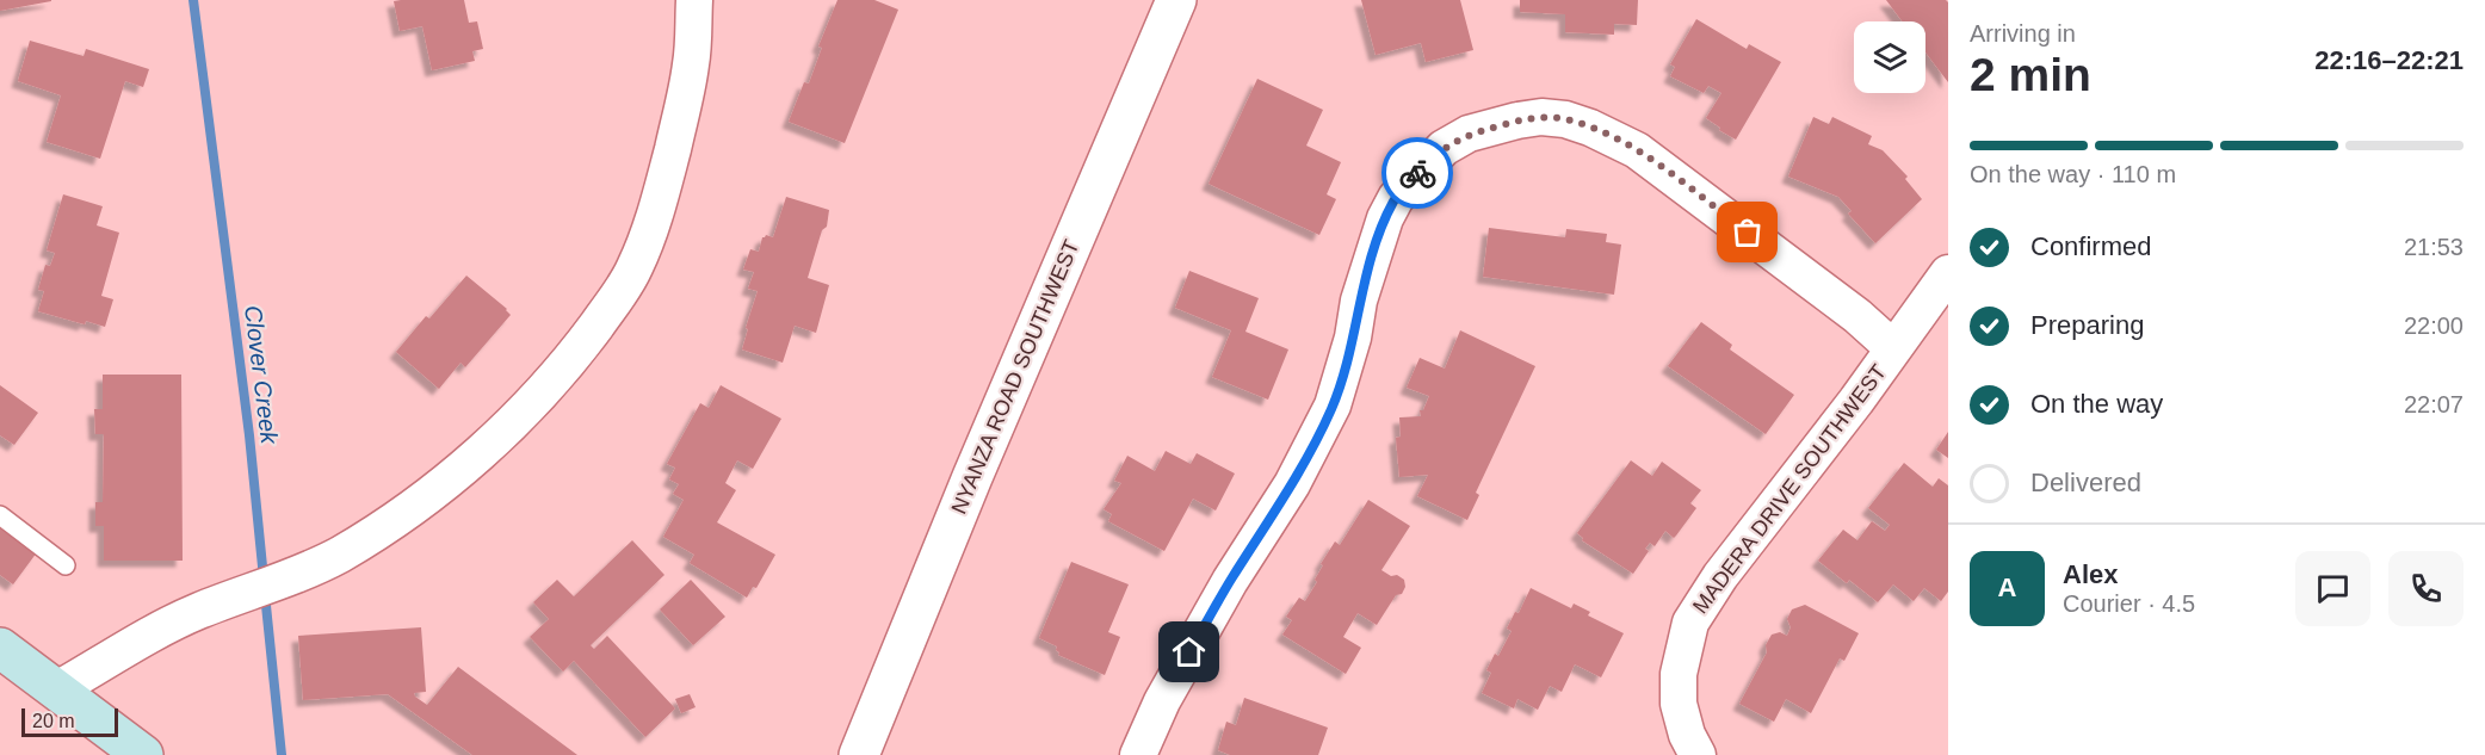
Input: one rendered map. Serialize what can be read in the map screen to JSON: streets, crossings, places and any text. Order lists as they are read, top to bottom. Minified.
{"streets":{"street":["NYANZA ROAD SOUTHWEST","MADERA DRIVE SOUTHWEST"]},"water":["Clover Creek"],"scale_bar":"20 m","page":{"heading":["2 min","Arriving in","22:16–22:21"],"panel":["Alex","Courier · 4.5"],"bar":"On the way · 110 m","list":[["Confirmed","21:53"],["Preparing","22:00"],["On the way","22:07"],"Delivered"],"round":"A","scale":"20 m"}}
